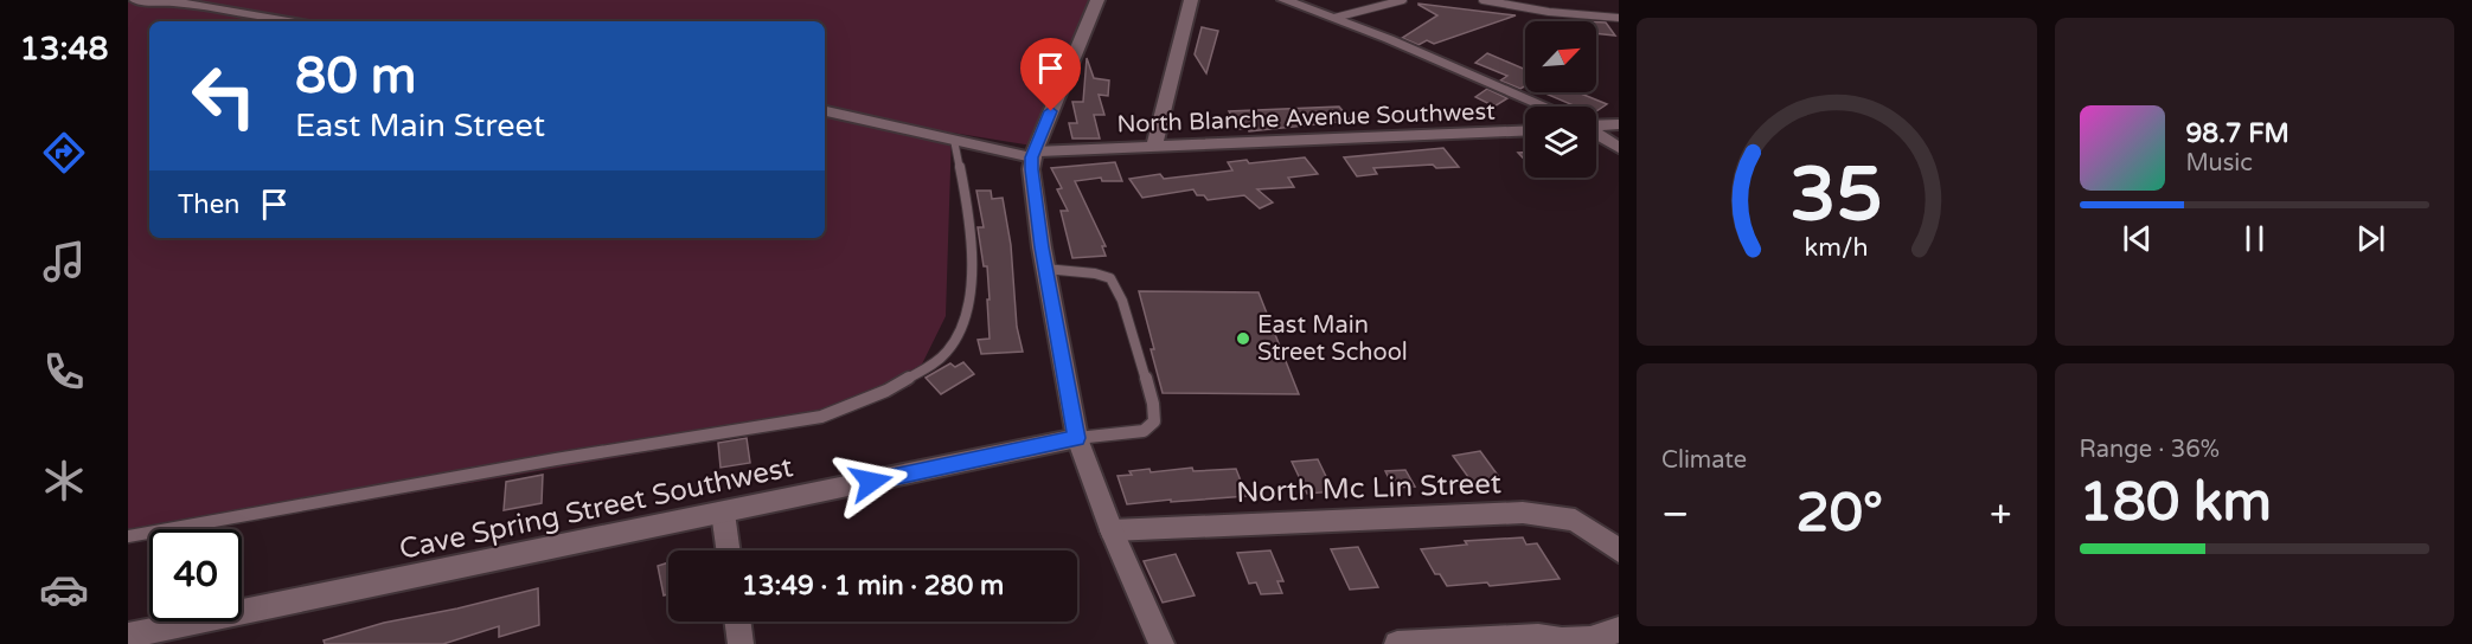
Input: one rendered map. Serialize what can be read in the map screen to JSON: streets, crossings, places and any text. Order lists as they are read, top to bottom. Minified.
{"streets":{"street":["North Blanche Avenue Southwest","North Mc Lin Street","Cave Spring Street Southwest"]},"places":["East Main Street School"],"north":"top right","page":{"tabs":"13:48","turn":["80 m","East Main Street"],"song":["98.7 FM","Music"],"then":"Then","tile":["Climate",["Range · 36%","180 km"]],"heat":["−","20°","+"],"limit":"40","trip":"13:49 · 1 min · 280 m","gauge":["35","km/h"]}}
